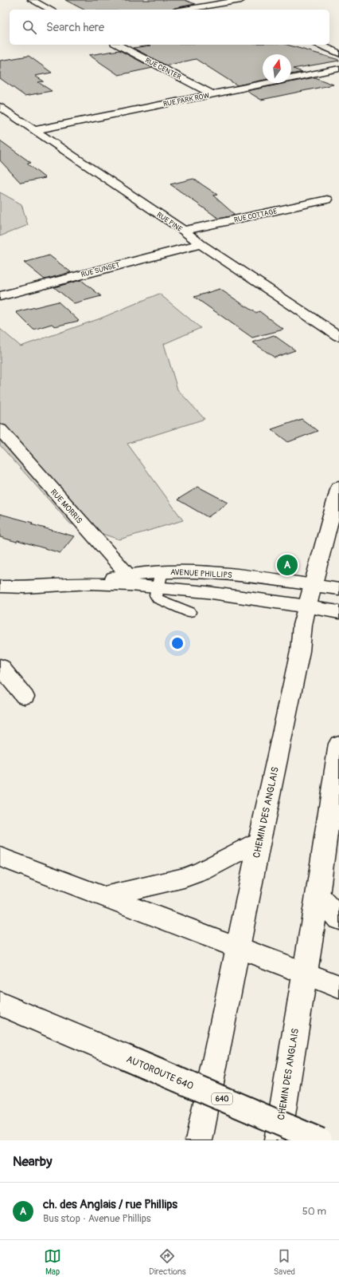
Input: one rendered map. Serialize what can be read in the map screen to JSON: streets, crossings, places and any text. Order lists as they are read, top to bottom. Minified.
{"streets":{"main road":["RUE CENTER","RUE PARK ROW","RUE COTTAGE","RUE PINE","RUE SUNSET","RUE MORRIS","AVENUE PHILLIPS","CHEMIN DES ANGLAIS","AUTOROUTE 640","640"]},"crossings":[["RUE CENTER","RUE PARK ROW"],["RUE PARK ROW","RUE PINE"],["RUE COTTAGE","RUE PINE"],["RUE PINE","RUE SUNSET"],["RUE MORRIS","AVENUE PHILLIPS"],["AVENUE PHILLIPS","CHEMIN DES ANGLAIS"]],"north":"top","page":{"search":"Search here","pins":"A","heading":"Nearby","list":[{"mark":"A","name":"ch. des Anglais / rue Phillips","note":"Bus stop · Avenue Phillips","value":"50 m"}],"nav":["Map","Directions","Saved"]}}
